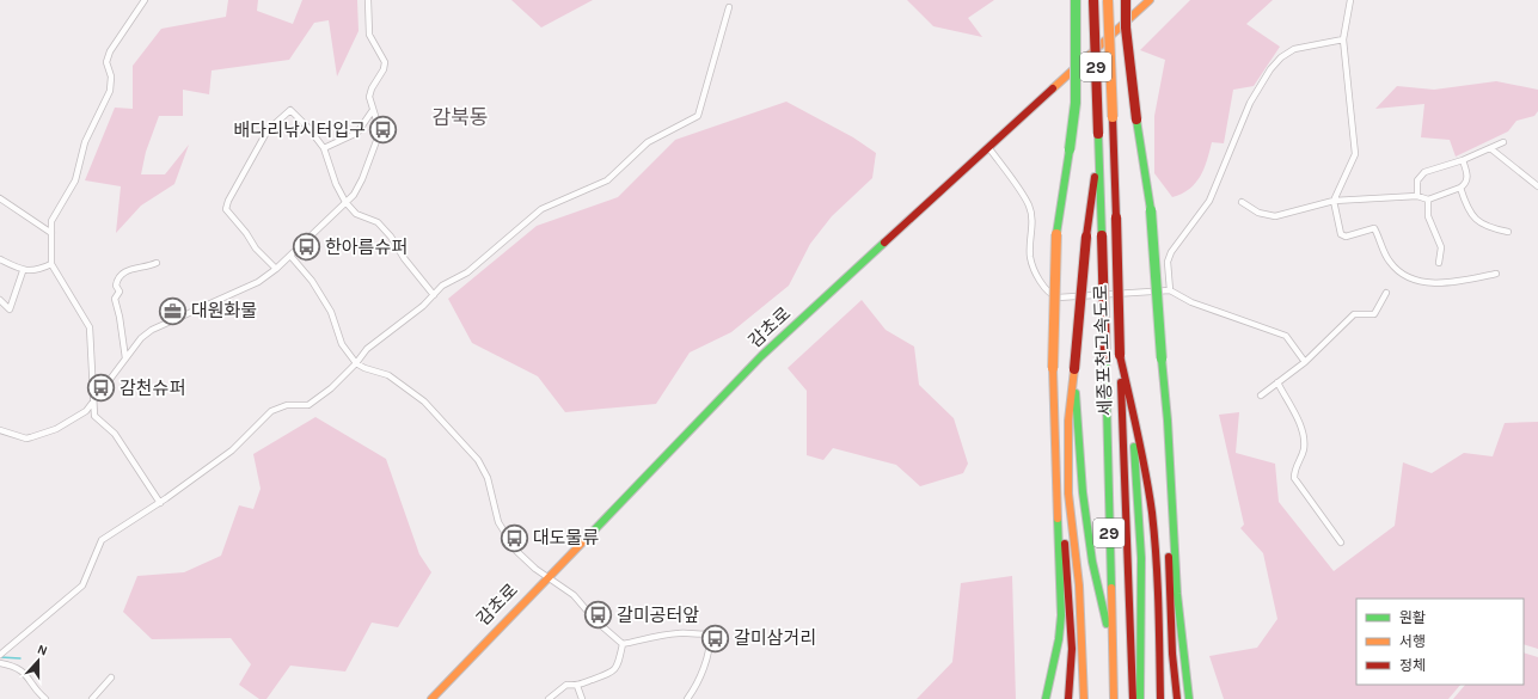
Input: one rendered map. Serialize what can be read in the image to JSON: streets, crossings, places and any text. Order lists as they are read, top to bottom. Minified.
{"streets":{"main road":["29","감초로","세종포천고속도로"]},"districts":["감북동"],"places":{"bus stop":["배다리낚시터입구","한아름슈퍼","감천슈퍼","대도물류","갈미공터앞","갈미삼거리"],"office":["대원화물"]},"legend":["원활","서행","정체"],"north":"top"}
